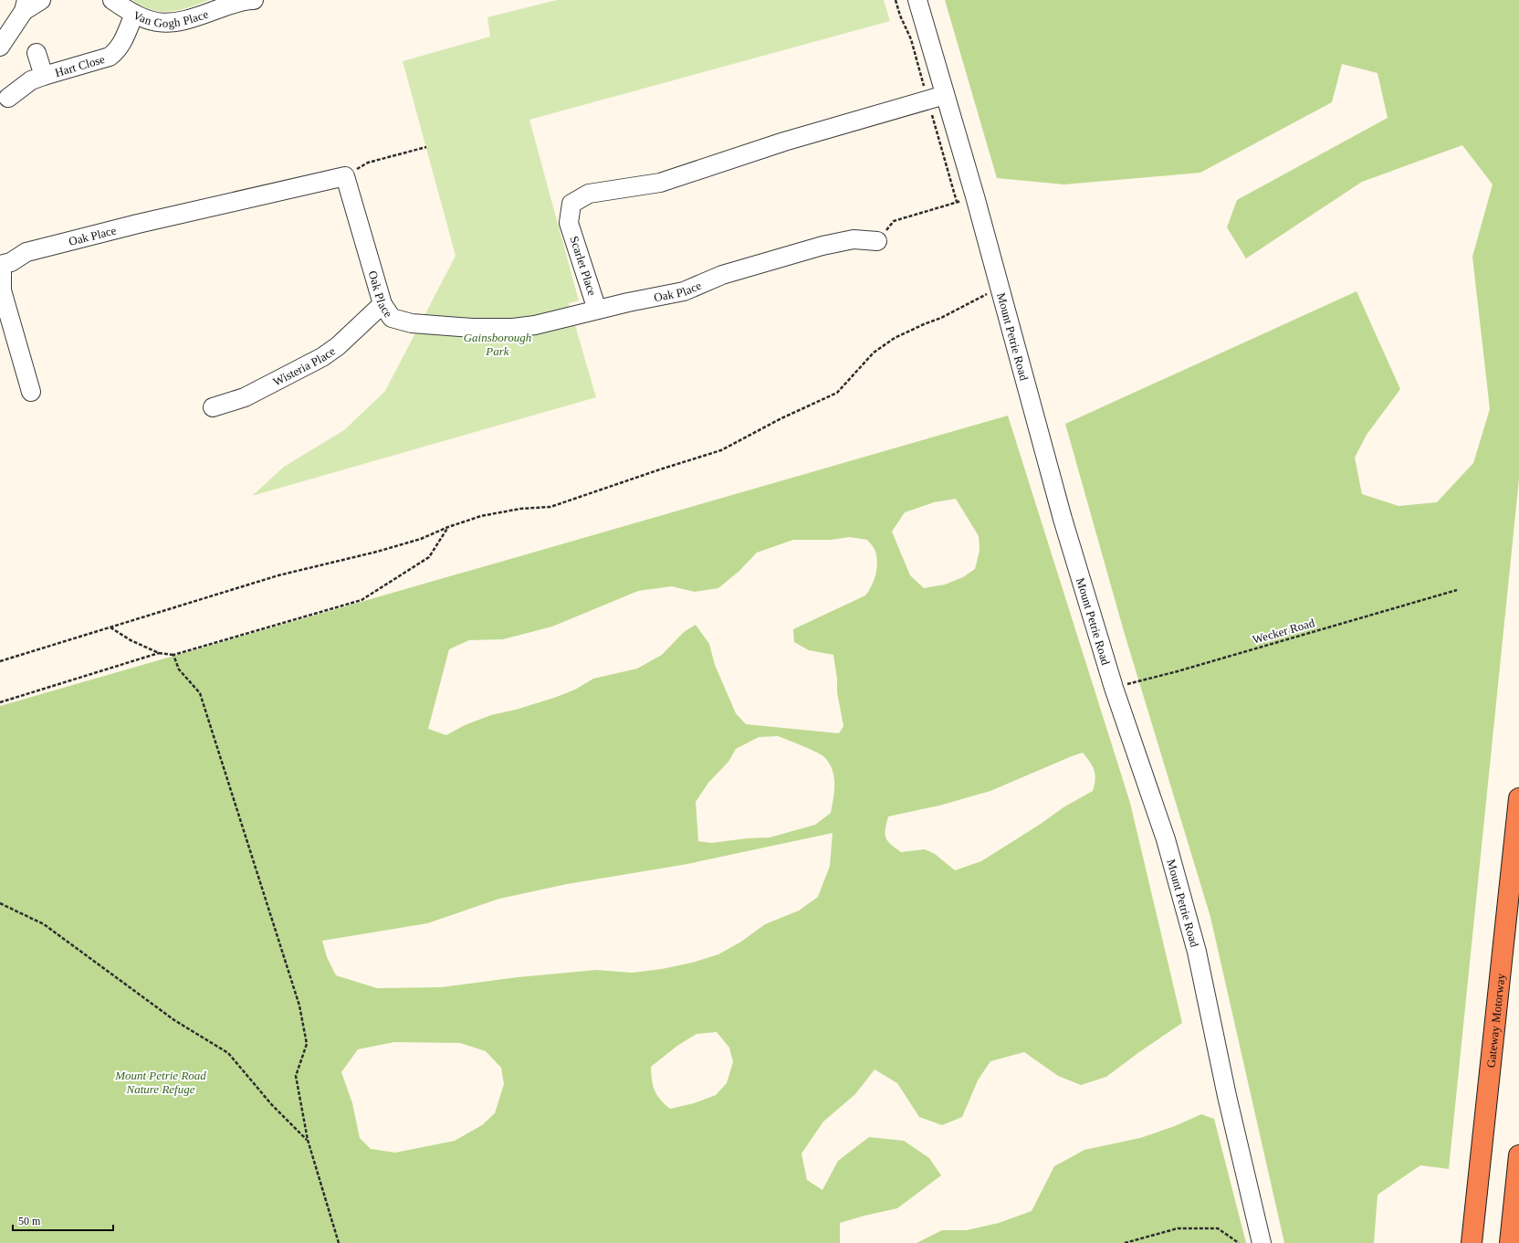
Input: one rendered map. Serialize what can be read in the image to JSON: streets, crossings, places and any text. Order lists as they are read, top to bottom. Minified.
{"streets":{"highway":["Gateway Motorway"],"street":["Van Gogh Place","Hart Close","Oak Place","Scarlet Place","Mount Petrie Road","Wisteria Place"],"path":["Wecker Road"]},"crossings":[["Van Gogh Place","Hart Close"],["Oak Place","Scarlet Place"],["Oak Place","Wisteria Place"],["Scarlet Place","Mount Petrie Road"],["Mount Petrie Road","Wecker Road"]],"parks":["Gainsborough Park","Mount Petrie Road Nature Refuge"],"scale_bar":"50 m"}
